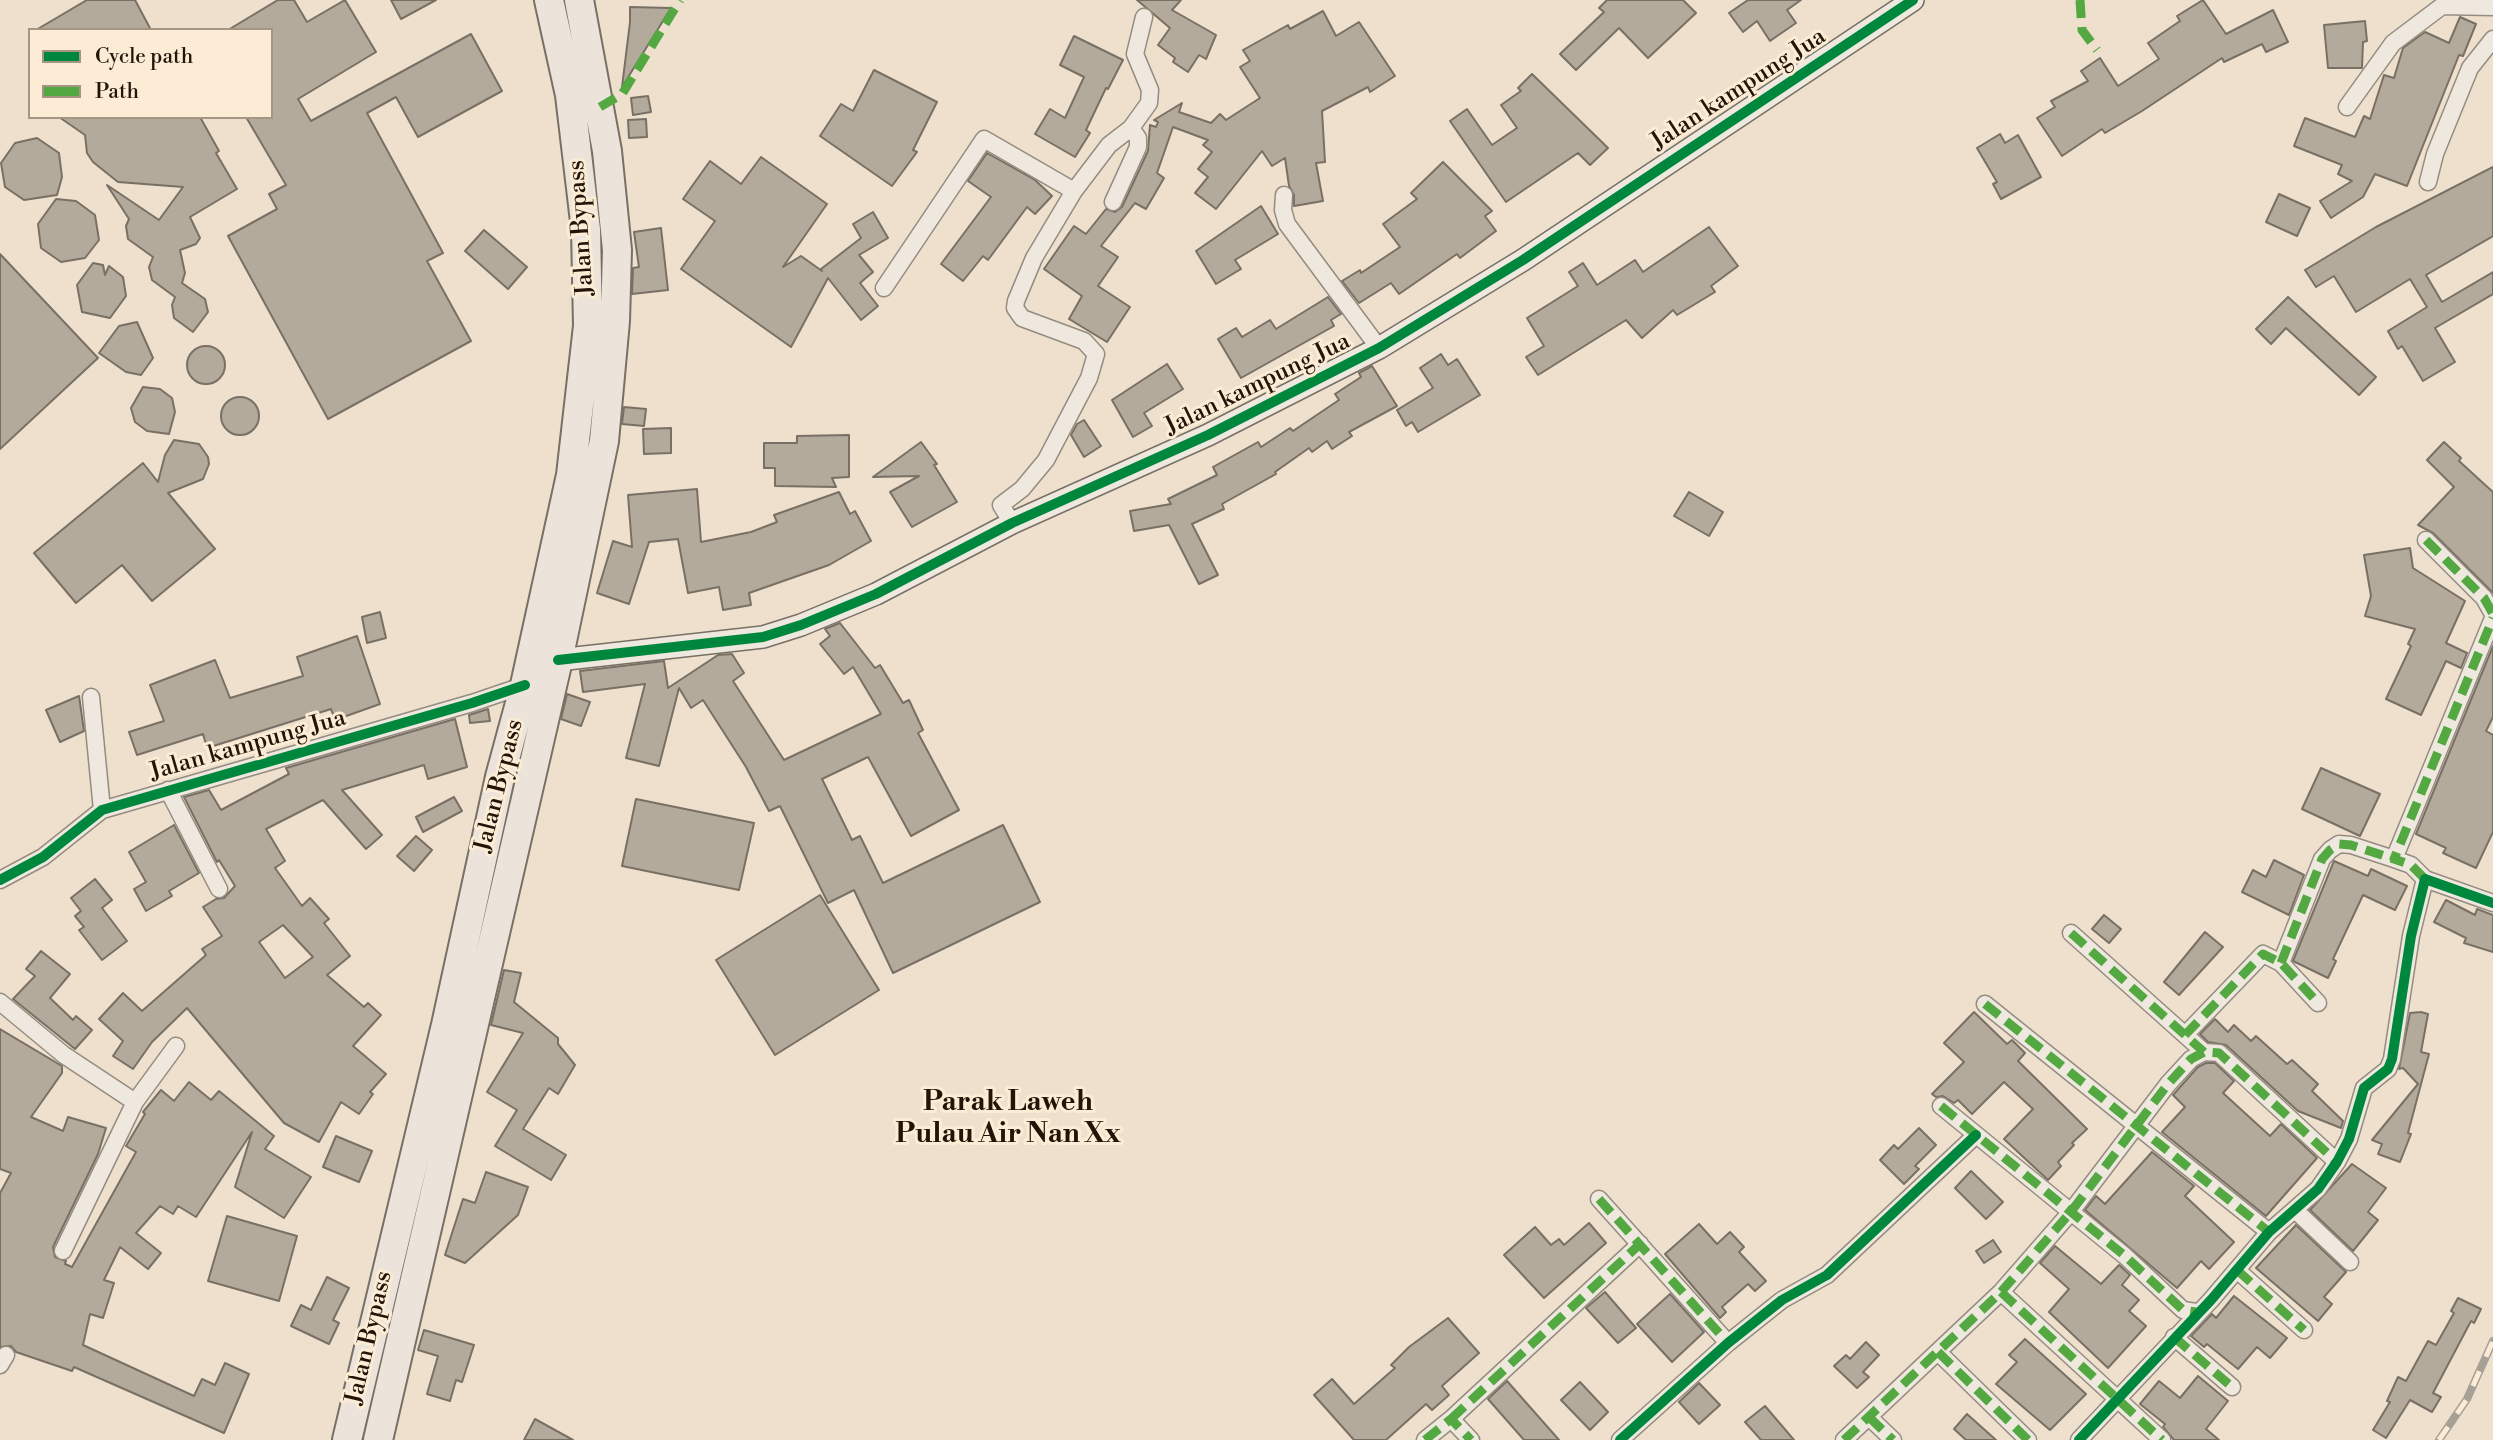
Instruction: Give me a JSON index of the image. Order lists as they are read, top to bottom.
{
  "streets": {
    "highway": ["Jalan Bypass"],
    "street": ["Jalan kampung Jua"]
  },
  "crossings": [
    ["Jalan kampung Jua", "Jalan Bypass"]
  ],
  "districts": ["Parak Laweh Pulau Air Nan Xx"],
  "legend": ["Cycle path", "Path"]
}
